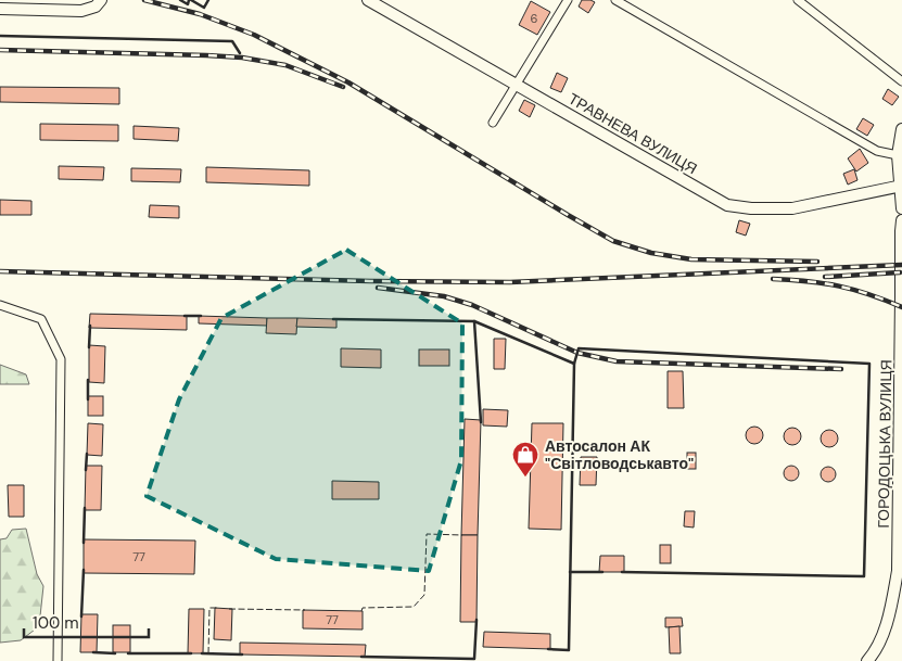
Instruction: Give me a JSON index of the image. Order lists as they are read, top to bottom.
{
  "streets": {
    "street": ["ТРАВНЕВА ВУЛИЦЯ", "ГОРОДОЦЬКА ВУЛИЦЯ"]
  },
  "places": {
    "shop": ["Автосалон АК \"Світловодськавто\""]
  },
  "house_numbers": ["6", "77", "77"],
  "scale_bar": "100 m"
}
